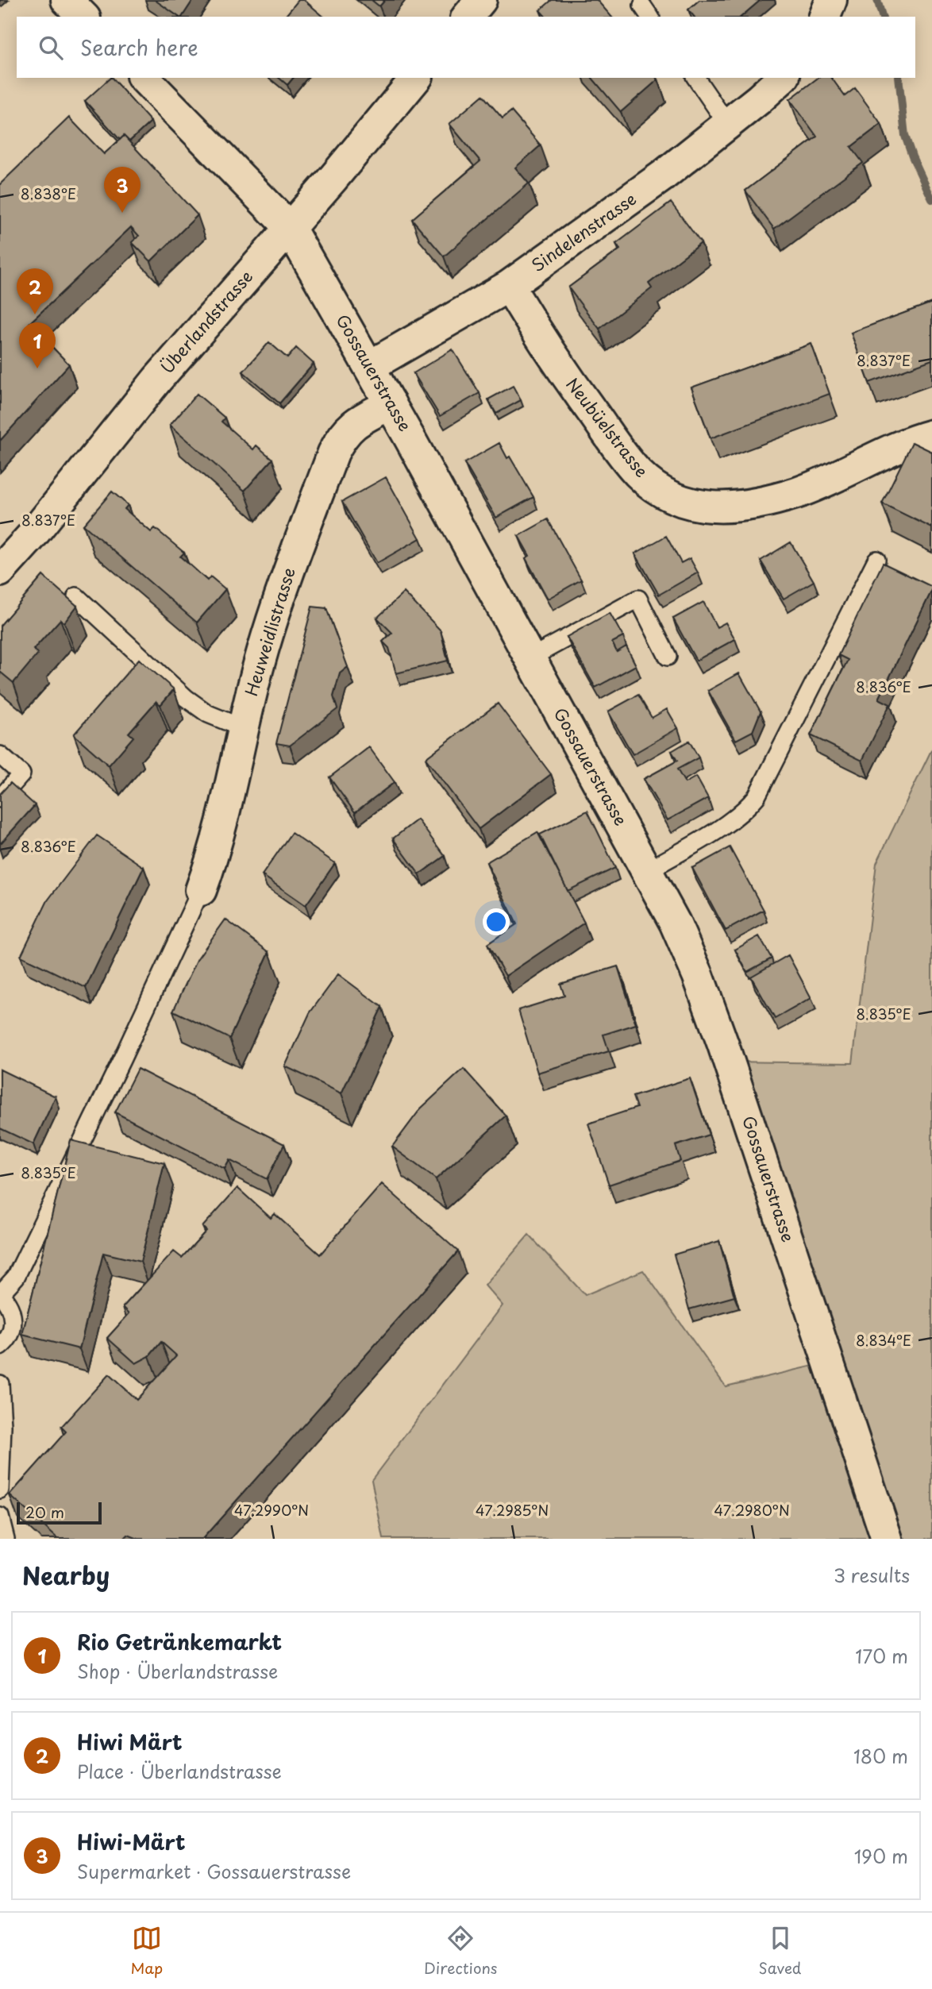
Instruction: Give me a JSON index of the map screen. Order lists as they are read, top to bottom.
{
  "streets": {
    "street": [
      "Sindelenstrasse",
      "Überlandstrasse",
      "Gossauerstrasse",
      "Neubüelstrasse",
      "Heuweidlistrasse"
    ]
  },
  "crossings": [
    ["Sindelenstrasse", "Gossauerstrasse"],
    ["Sindelenstrasse", "Neubüelstrasse"],
    ["Überlandstrasse", "Gossauerstrasse"],
    ["Gossauerstrasse", "Heuweidlistrasse"]
  ],
  "scale_bar": "20 m",
  "page": {
    "search": "Search here",
    "pins": ["3", "2", "1"],
    "scale": "20 m",
    "heading": ["Nearby", "3 results"],
    "list": [
      {
        "mark": "1",
        "name": "Rio Getränkemarkt",
        "note": "Shop · Überlandstrasse",
        "value": "170 m"
      },
      {
        "mark": "2",
        "name": "Hiwi Märt",
        "note": "Place · Überlandstrasse",
        "value": "180 m"
      },
      {
        "mark": "3",
        "name": "Hiwi-Märt",
        "note": "Supermarket · Gossauerstrasse",
        "value": "190 m"
      }
    ],
    "nav": ["Map", "Directions", "Saved"]
  },
  "coordinates": [
    "8.838°E",
    "8.837°E",
    "8.836°E",
    "8.835°E",
    "8.834°E",
    "47.2990°N",
    "47.2985°N",
    "47.2980°N"
  ]
}
